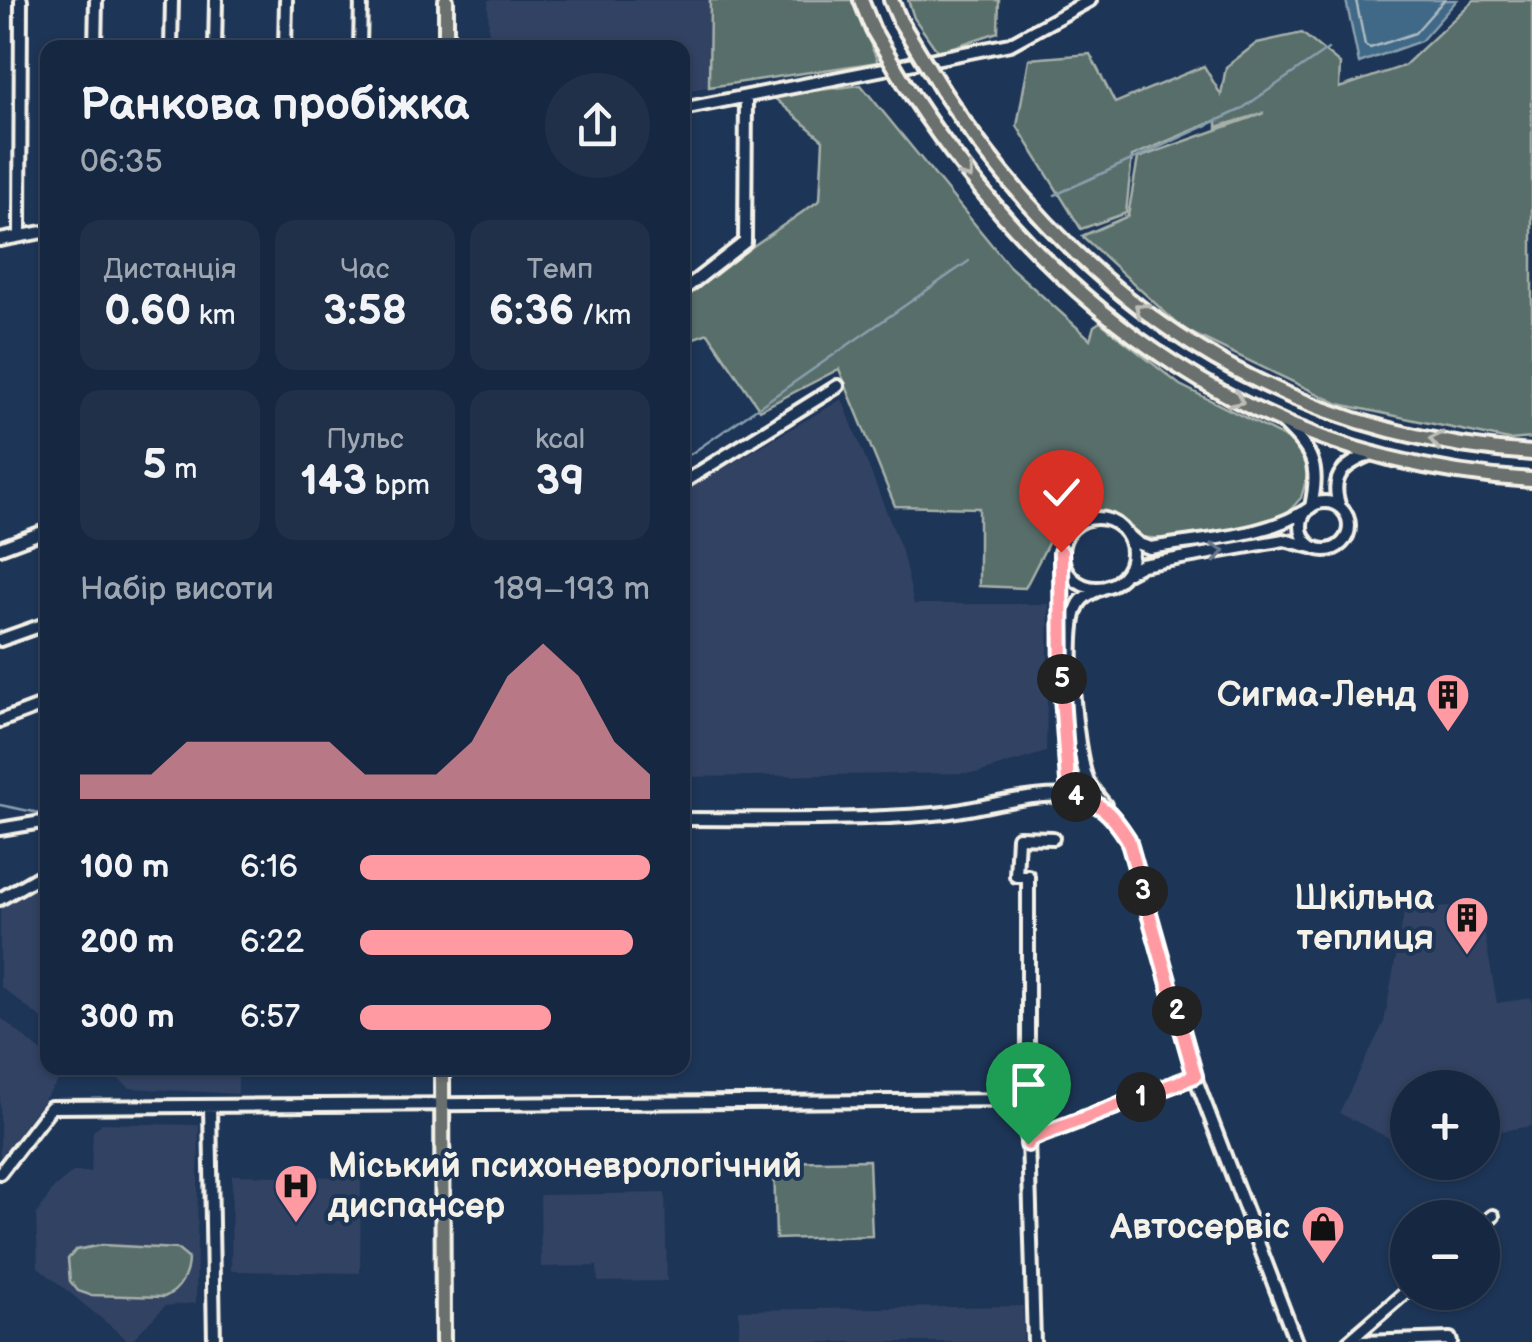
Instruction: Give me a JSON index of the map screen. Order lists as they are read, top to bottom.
{
  "places": {
    "building": ["Сигма-Ленд", "Шкільна теплиця"],
    "hospital": ["Міський психоневрологічний диспансер"],
    "shop": ["Автосервіс"]
  },
  "page": {
    "heading": ["Ранкова пробіжка", "06:35"],
    "stats": [
      ["Дистанція", "0.60 km"],
      ["Час", "3:58"],
      ["Темп", "6:36 /km"],
      ["5 m"],
      ["Пульс", "143 bpm"],
      ["kcal", "39"]
    ],
    "chart": ["Набір висоти", "189–193 m"],
    "pins": [
      "5",
      "4",
      "3",
      "2",
      "1"
    ],
    "list": [
      {
        "name": "100 m",
        "note": "6:16"
      },
      {
        "name": "200 m",
        "note": "6:22"
      },
      {
        "name": "300 m",
        "note": "6:57"
      }
    ],
    "map_buttons": ["+", "−"]
  }
}
